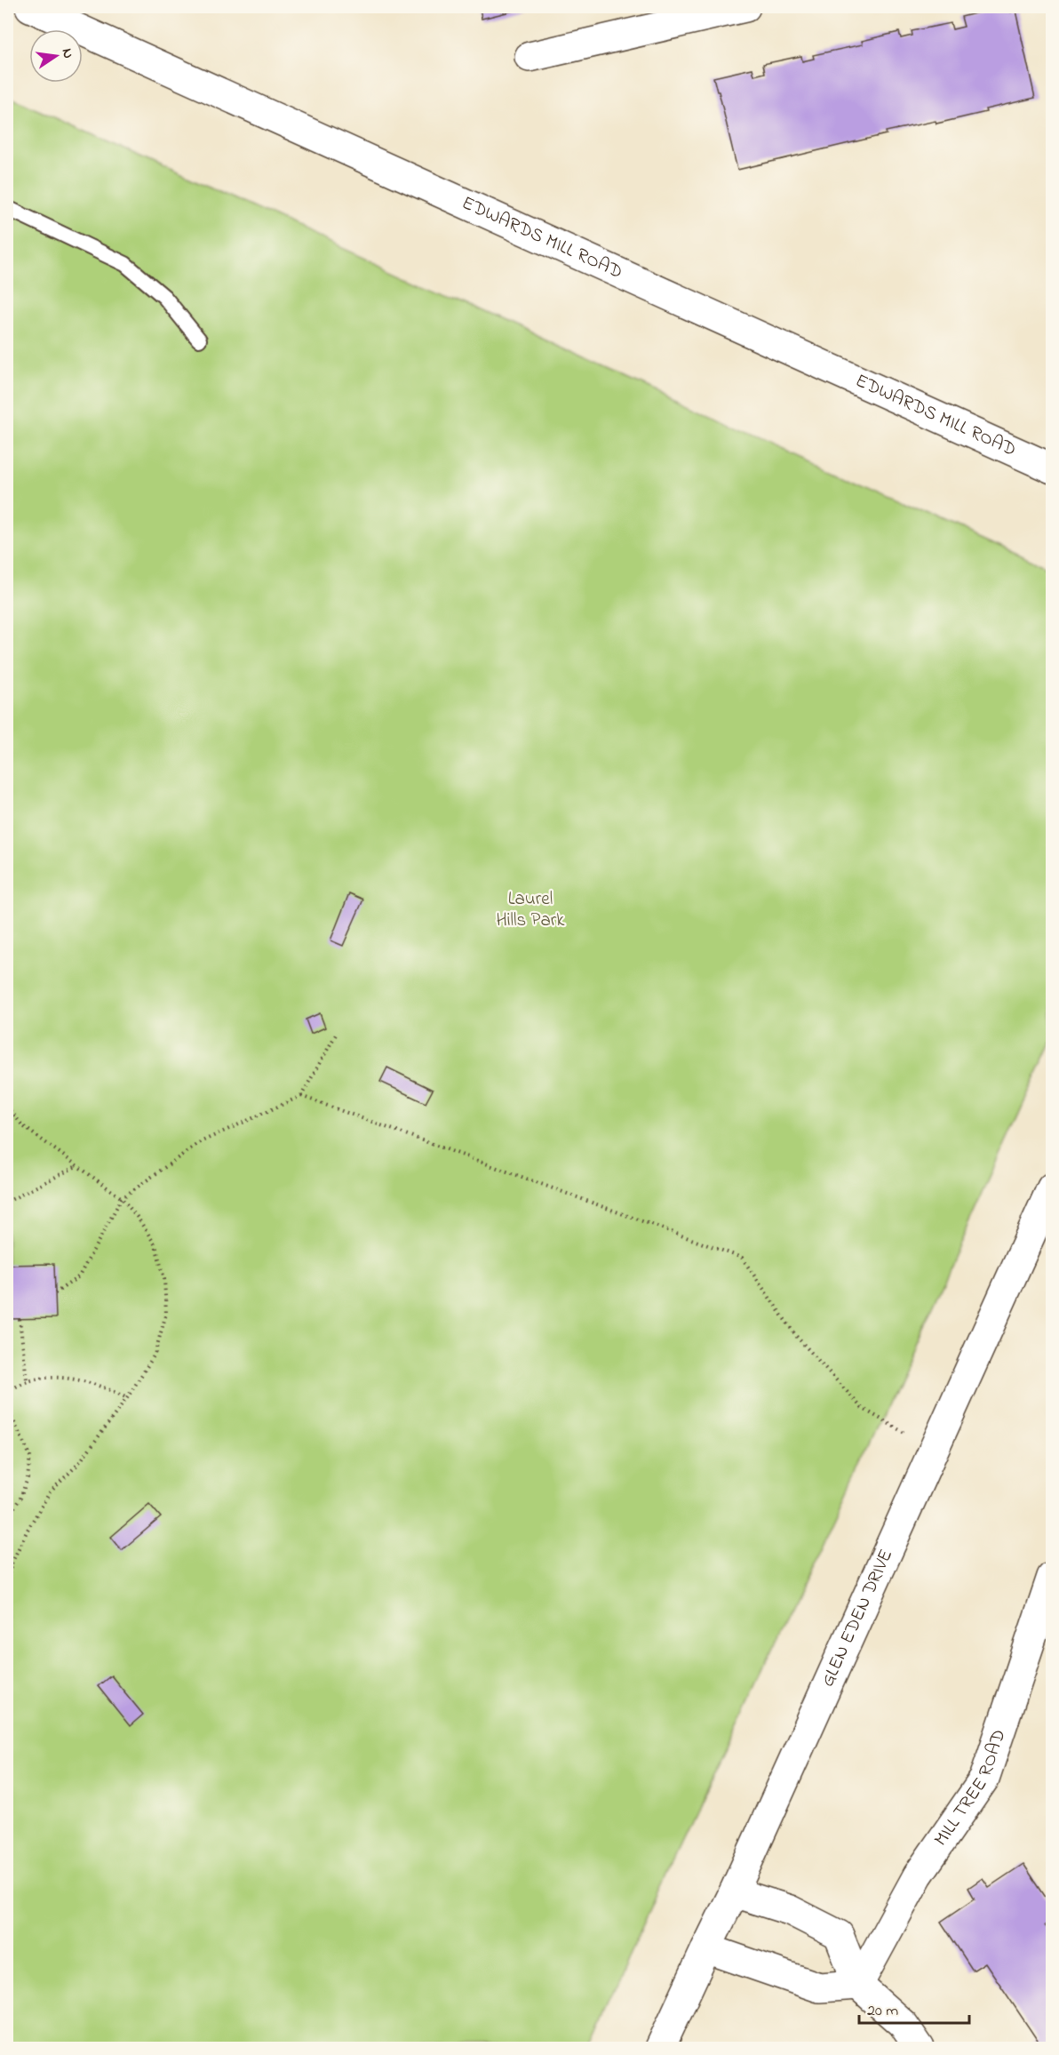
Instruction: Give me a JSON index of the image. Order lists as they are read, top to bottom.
{
  "streets": {
    "main road": ["EDWARDS MILL ROAD", "GLEN EDEN DRIVE", "MILL TREE ROAD"]
  },
  "parks": ["Laurel Hills Park"],
  "scale_bar": "20 m",
  "north": "right"
}
